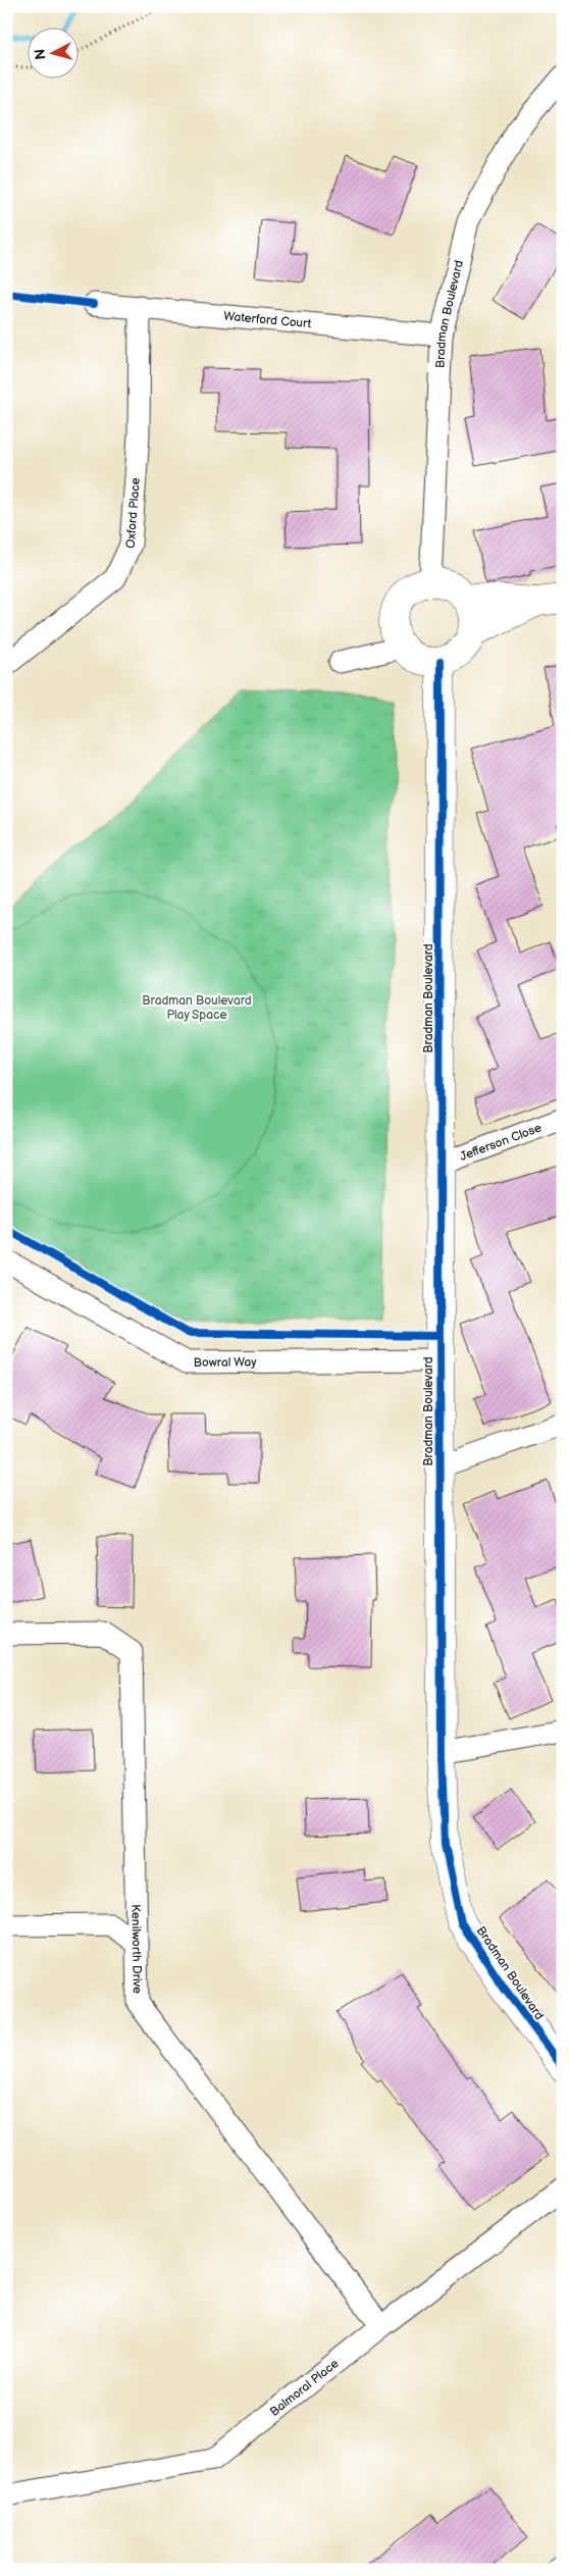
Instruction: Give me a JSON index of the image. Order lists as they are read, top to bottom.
{
  "streets": {
    "street": [
      "Bradman Boulevard",
      "Waterford Court",
      "Oxford Place",
      "Jefferson Close",
      "Bowral Way",
      "Kenilworth Drive",
      "Balmoral Place"
    ]
  },
  "crossings": [
    ["Bradman Boulevard", "Waterford Court"],
    ["Bradman Boulevard", "Jefferson Close"],
    ["Bradman Boulevard", "Bowral Way"],
    ["Waterford Court", "Oxford Place"],
    ["Kenilworth Drive", "Balmoral Place"]
  ],
  "parks": ["Bradman Boulevard Play Space"],
  "north": "left"
}
